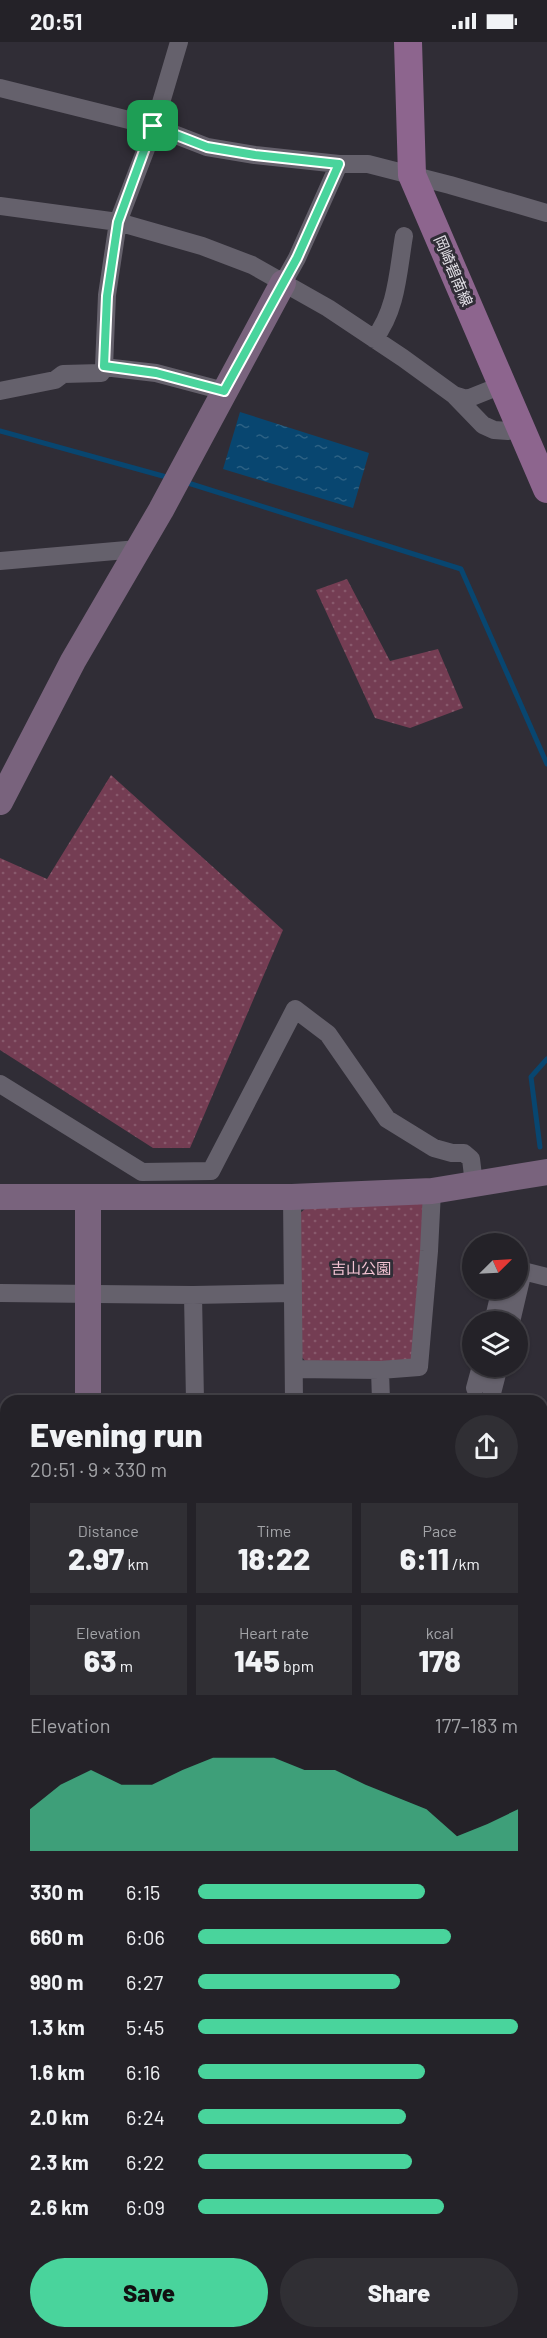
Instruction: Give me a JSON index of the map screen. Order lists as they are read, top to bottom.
{
  "streets": {
    "main road": ["岡崎碧南線"]
  },
  "parks": ["吉山公園"],
  "north": "top right",
  "page": {
    "status": "20:51",
    "heading": ["Evening run", "20:51 · 9 × 330 m"],
    "stats": [
      ["Distance", "2.97 km"],
      ["Time", "18:22"],
      ["Pace", "6:11 /km"],
      ["Elevation", "63 m"],
      ["Heart rate", "145 bpm"],
      ["kcal", "178"]
    ],
    "chart": ["Elevation", "177–183 m"],
    "list": [
      {
        "name": "330 m",
        "note": "6:15"
      },
      {
        "name": "660 m",
        "note": "6:06"
      },
      {
        "name": "990 m",
        "note": "6:27"
      },
      {
        "name": "1.3 km",
        "note": "5:45"
      },
      {
        "name": "1.6 km",
        "note": "6:16"
      },
      {
        "name": "2.0 km",
        "note": "6:24"
      },
      {
        "name": "2.3 km",
        "note": "6:22"
      },
      {
        "name": "2.6 km",
        "note": "6:09"
      }
    ],
    "buttons": ["Save", "Share"]
  }
}
